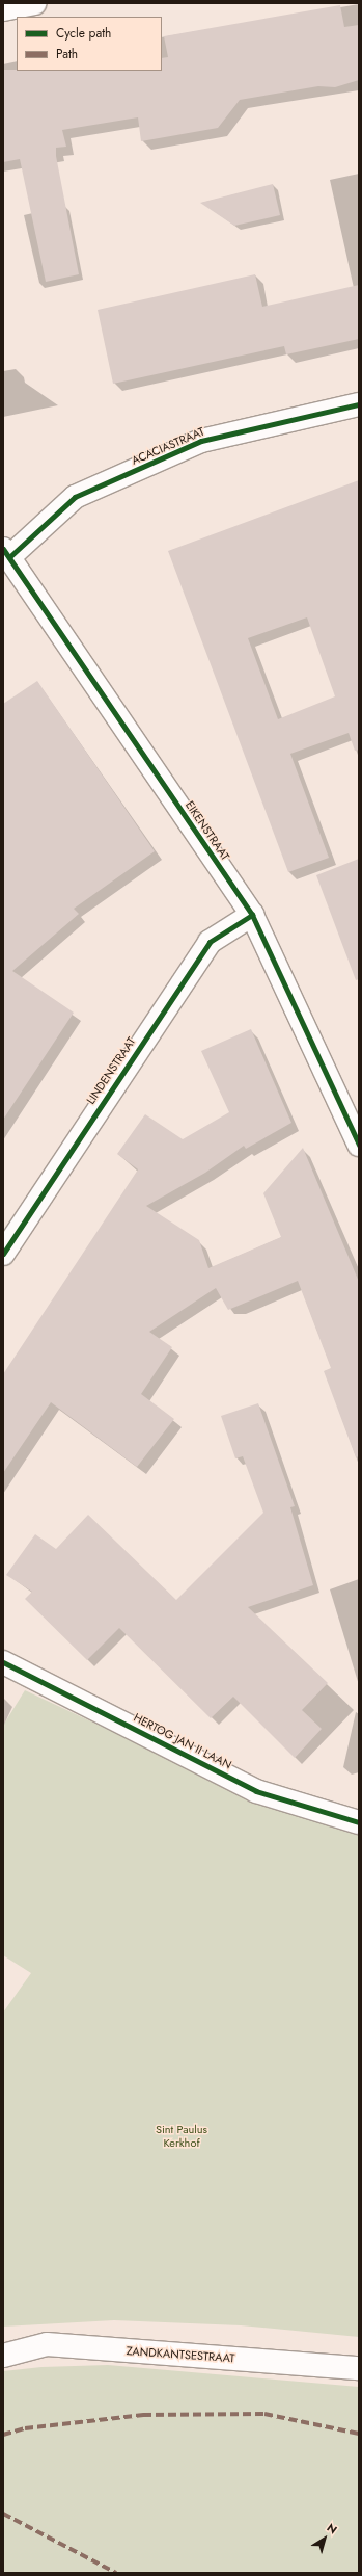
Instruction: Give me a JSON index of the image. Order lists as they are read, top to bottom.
{
  "streets": {
    "street": [
      "ACACIASTRAAT",
      "EIKENSTRAAT",
      "LINDENSTRAAT",
      "HERTOG JAN II LAAN",
      "ZANDKANTSESTRAAT"
    ]
  },
  "crossings": [
    ["ACACIASTRAAT", "EIKENSTRAAT"],
    ["EIKENSTRAAT", "LINDENSTRAAT"]
  ],
  "parks": ["Sint Paulus Kerkhof"],
  "legend": ["Cycle path", "Path"],
  "north": "top right"
}
